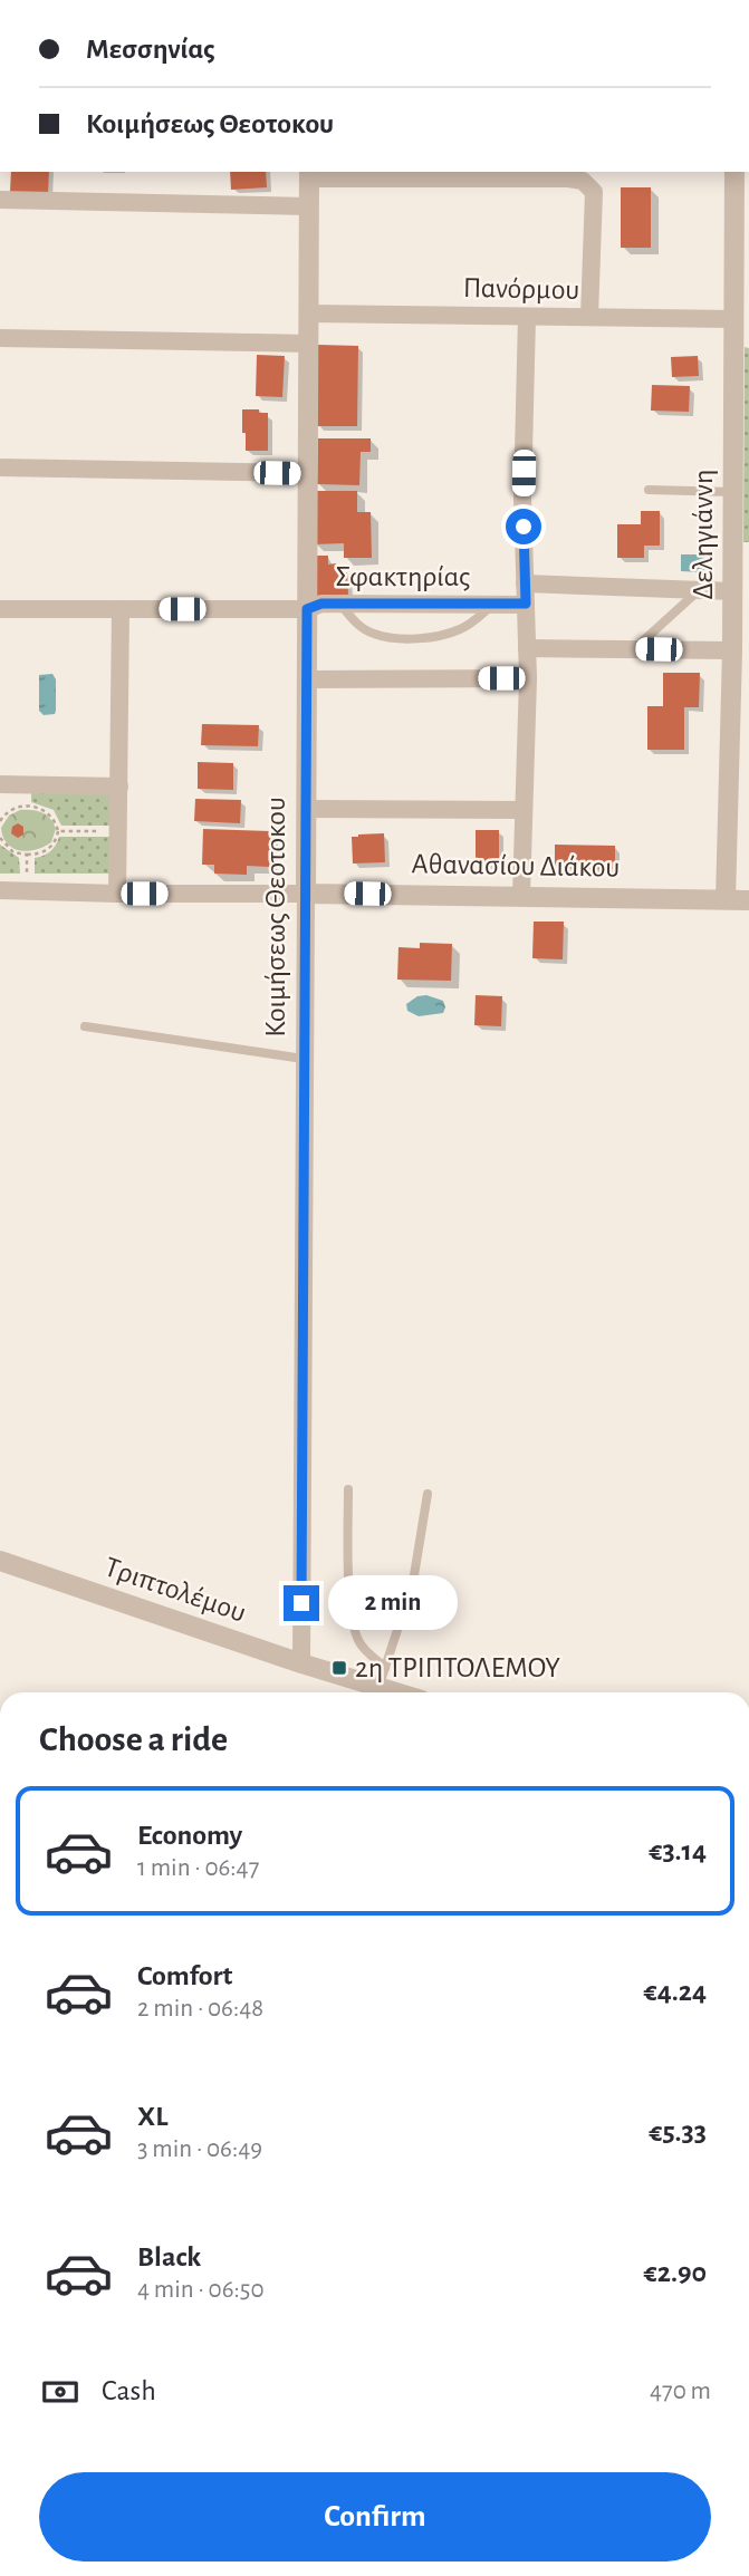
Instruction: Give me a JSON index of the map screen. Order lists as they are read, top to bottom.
{
  "streets": {
    "street": [
      "Πανόρμου",
      "Δεληγιάννη",
      "Σφακτηρίας",
      "Αθανασίου Διάκου",
      "Κοιμήσεως Θεοτοκου",
      "Τριπτολέμου"
    ]
  },
  "crossings": [
    ["Πανόρμου", "Δεληγιάννη"],
    ["Πανόρμου", "Κοιμήσεως Θεοτοκου"],
    ["Δεληγιάννη", "Αθανασίου Διάκου"],
    ["Σφακτηρίας", "Κοιμήσεως Θεοτοκου"],
    ["Αθανασίου Διάκου", "Κοιμήσεως Θεοτοκου"],
    ["Κοιμήσεως Θεοτοκου", "Τριπτολέμου"]
  ],
  "places": {
    "transit": ["2η ΤΡΙΠΤΟΛΕΜΟΥ"]
  },
  "page": {
    "banner": ["Μεσσηνίας", "Κοιμήσεως Θεοτοκου"],
    "bubble": "2 min",
    "heading": "Choose a ride",
    "list": [
      {
        "name": "Economy",
        "note": "1 min · 06:47",
        "value": "€3.14"
      },
      {
        "name": "Comfort",
        "note": "2 min · 06:48",
        "value": "€4.24"
      },
      {
        "name": "XL",
        "note": "3 min · 06:49",
        "value": "€5.33"
      },
      {
        "name": "Black",
        "note": "4 min · 06:50",
        "value": "€2.90"
      }
    ],
    "pay": ["Cash", "470 m"],
    "buttons": "Confirm"
  }
}
